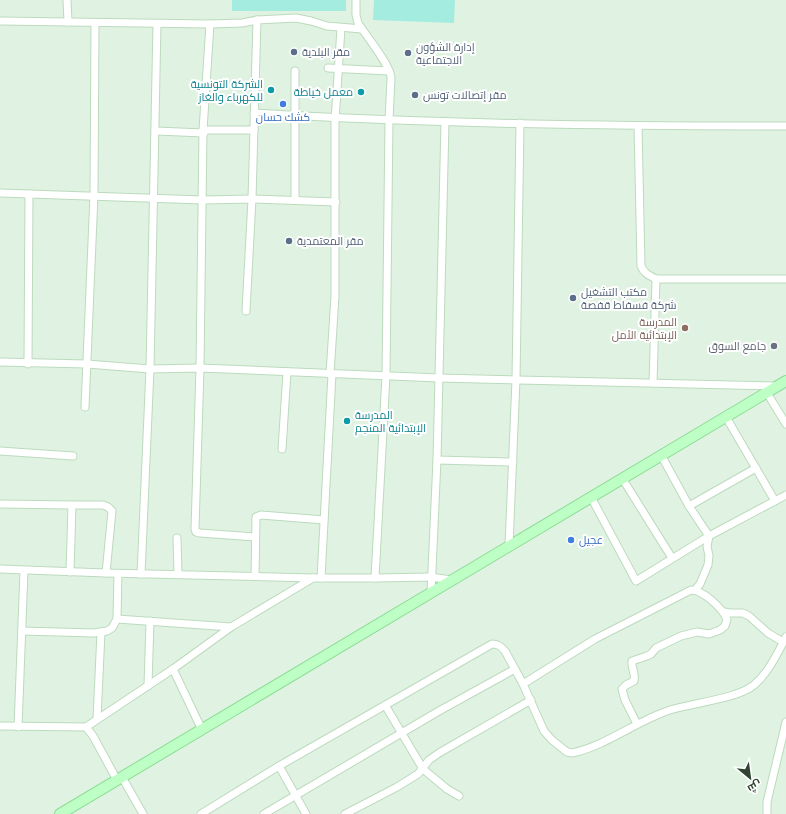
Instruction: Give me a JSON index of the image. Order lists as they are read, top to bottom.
{
  "places": [
    "مقر البلدية",
    "إدارة الشؤون الاجتماعية",
    "الشركة التونسية للكهرباء والغاز",
    "معمل خياطة",
    "مقر إتصالات تونس",
    "كشك حسان",
    "مقر المعتمدية",
    "مكتب التشغيل شركة فسفاط قفصة",
    "المدرسة الإبتدائية الأمل",
    "جامع السوق",
    "المدرسة الإبتدائية المنجم",
    "عجيل"
  ],
  "north": "bottom right"
}
